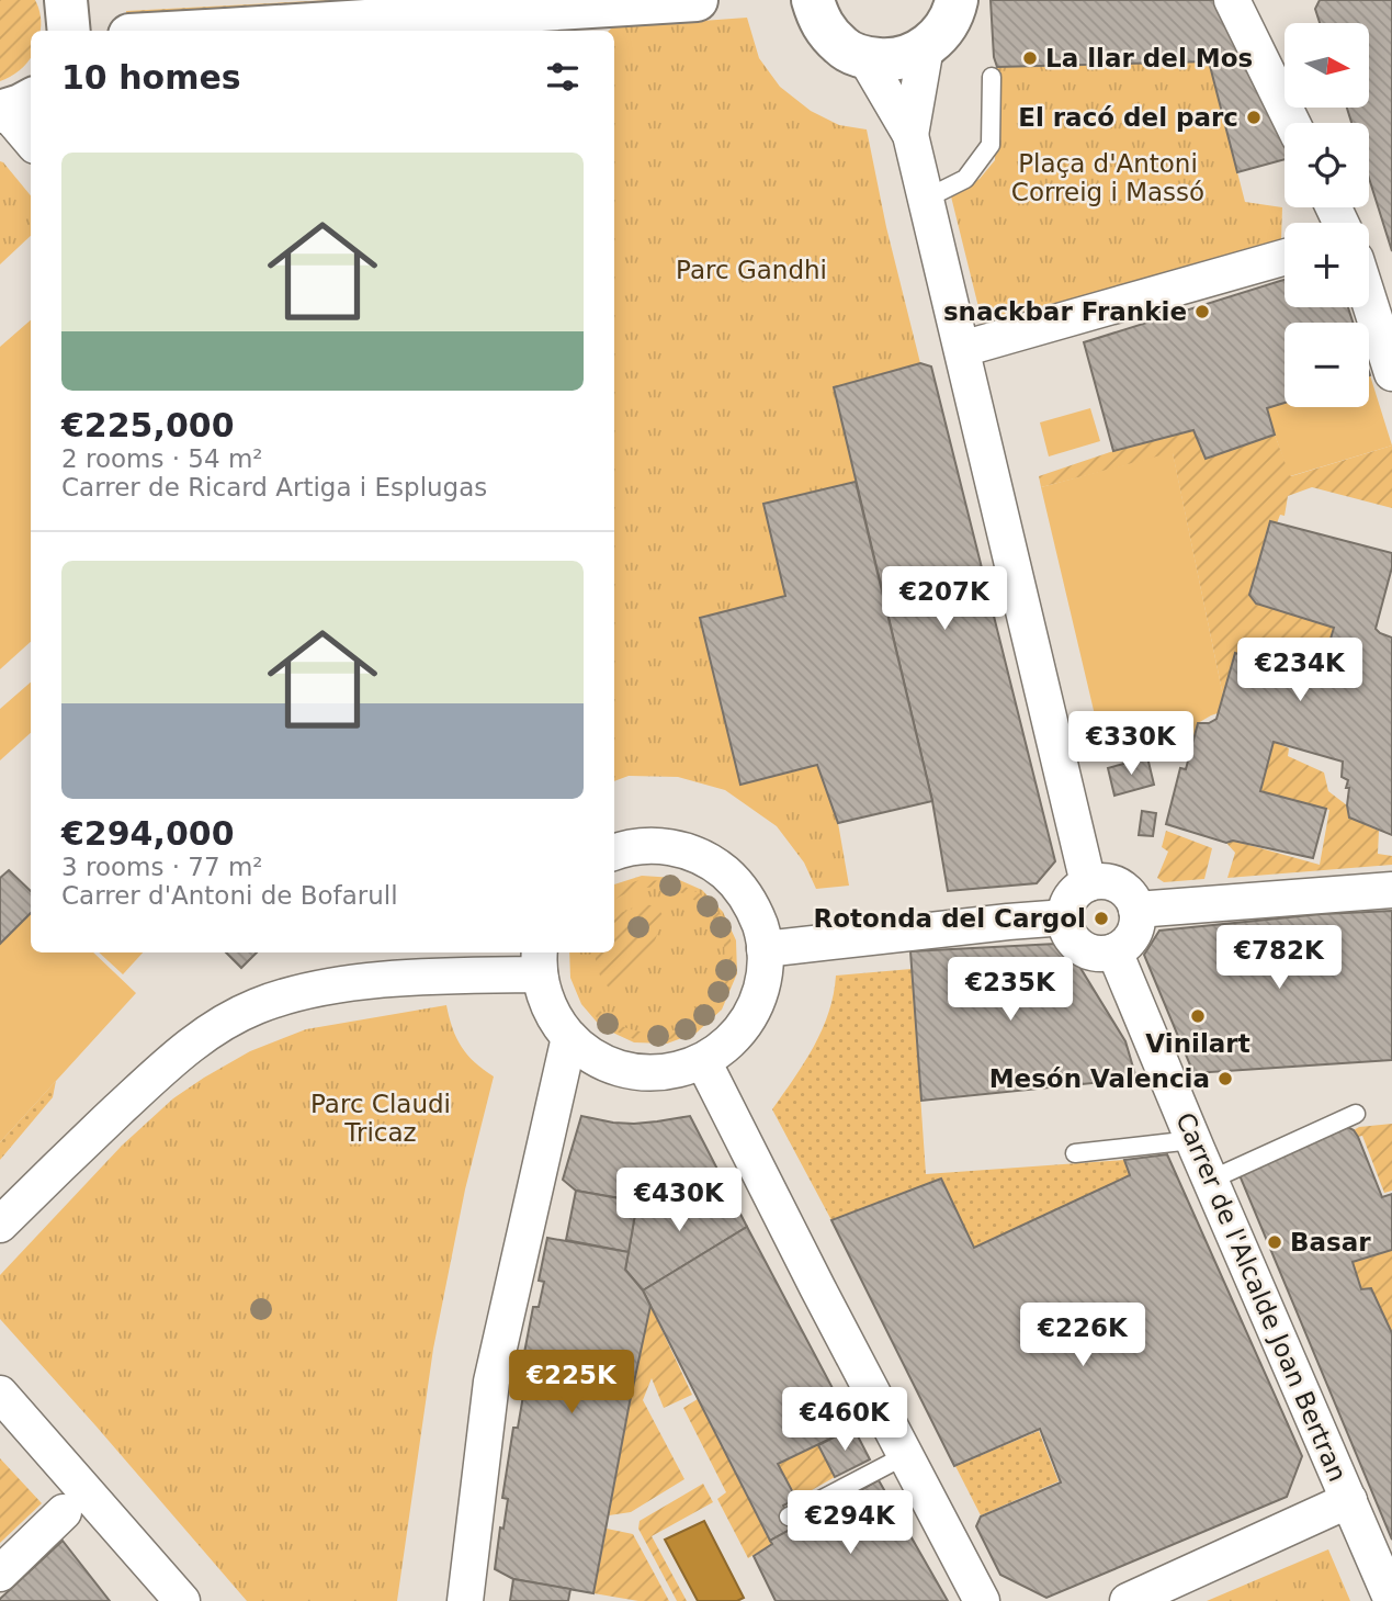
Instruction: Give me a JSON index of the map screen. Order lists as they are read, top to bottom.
{
  "streets": {
    "street": ["Carrer de l'Alcalde Joan Bertran"]
  },
  "parks": ["Plaça d'Antoni Correig i Massó", "Parc Gandhi", "Parc Claudi Tricaz"],
  "places": [
    "La llar del Mos",
    "El racó del parc",
    "snackbar Frankie",
    "Rotonda del Cargol",
    "Vinilart",
    "Mesón Valencia",
    "Basar"
  ],
  "north": "right",
  "page": {
    "map_buttons": ["+", "−"],
    "heading": "10 homes",
    "list": [
      {
        "name": "€225,000",
        "note": "2 rooms · 54 m² · Carrer de Ricard Artiga i Esplugas"
      },
      {
        "name": "€294,000",
        "note": "3 rooms · 77 m² · Carrer d'Antoni de Bofarull"
      }
    ],
    "price": [
      "€207K",
      "€234K",
      "€330K",
      "€782K",
      "€235K",
      "€430K",
      "€226K",
      "€225K",
      "€460K",
      "€294K"
    ]
  }
}
